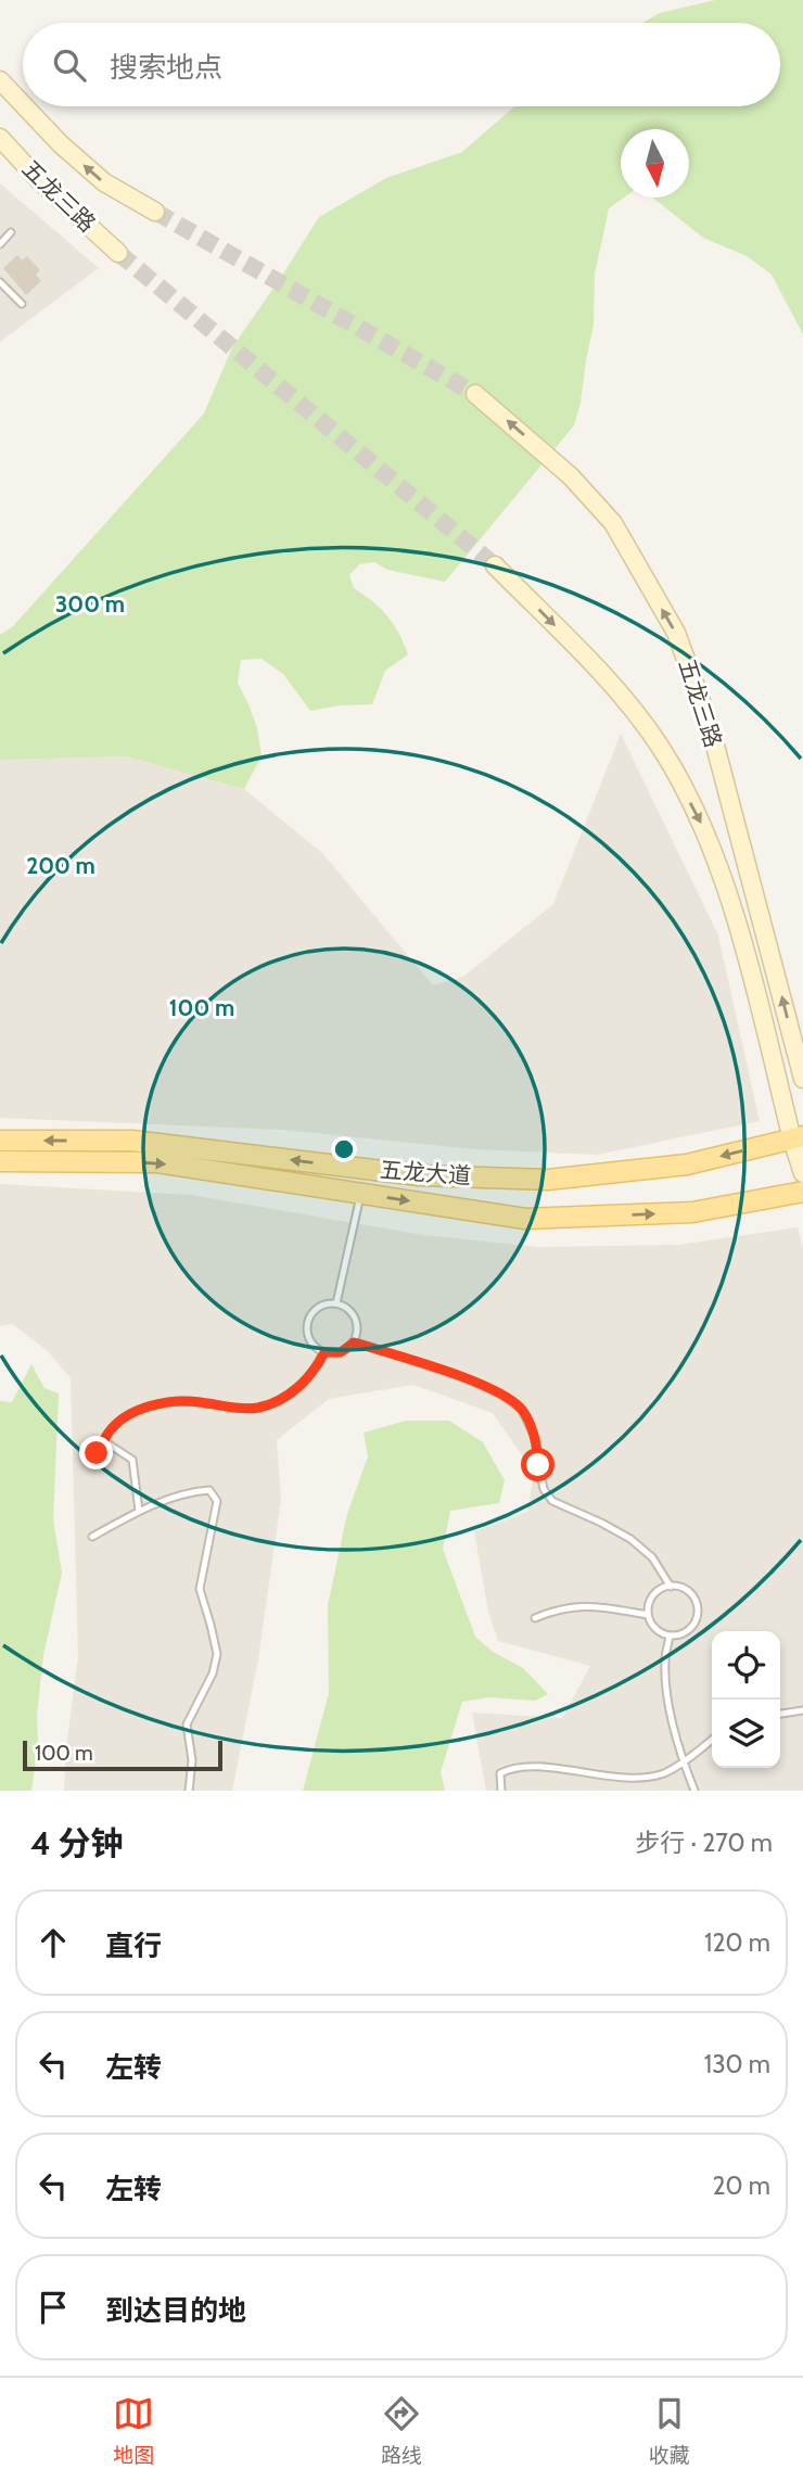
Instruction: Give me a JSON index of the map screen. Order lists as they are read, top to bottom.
{
  "streets": {
    "main road": ["五龙三路", "五龙大道"]
  },
  "crossings": [
    ["五龙三路", "五龙大道"]
  ],
  "scale_bar": "100 m",
  "north": "bottom",
  "page": {
    "search": "搜索地点",
    "scale": "100 m",
    "heading": ["4 分钟", "步行 · 270 m"],
    "list": [
      ["直行", "120 m"],
      ["左转", "130 m"],
      ["左转", "20 m"],
      "到达目的地"
    ],
    "nav": ["地图", "路线", "收藏"]
  },
  "rings": ["300 m", "200 m", "100 m"]
}
